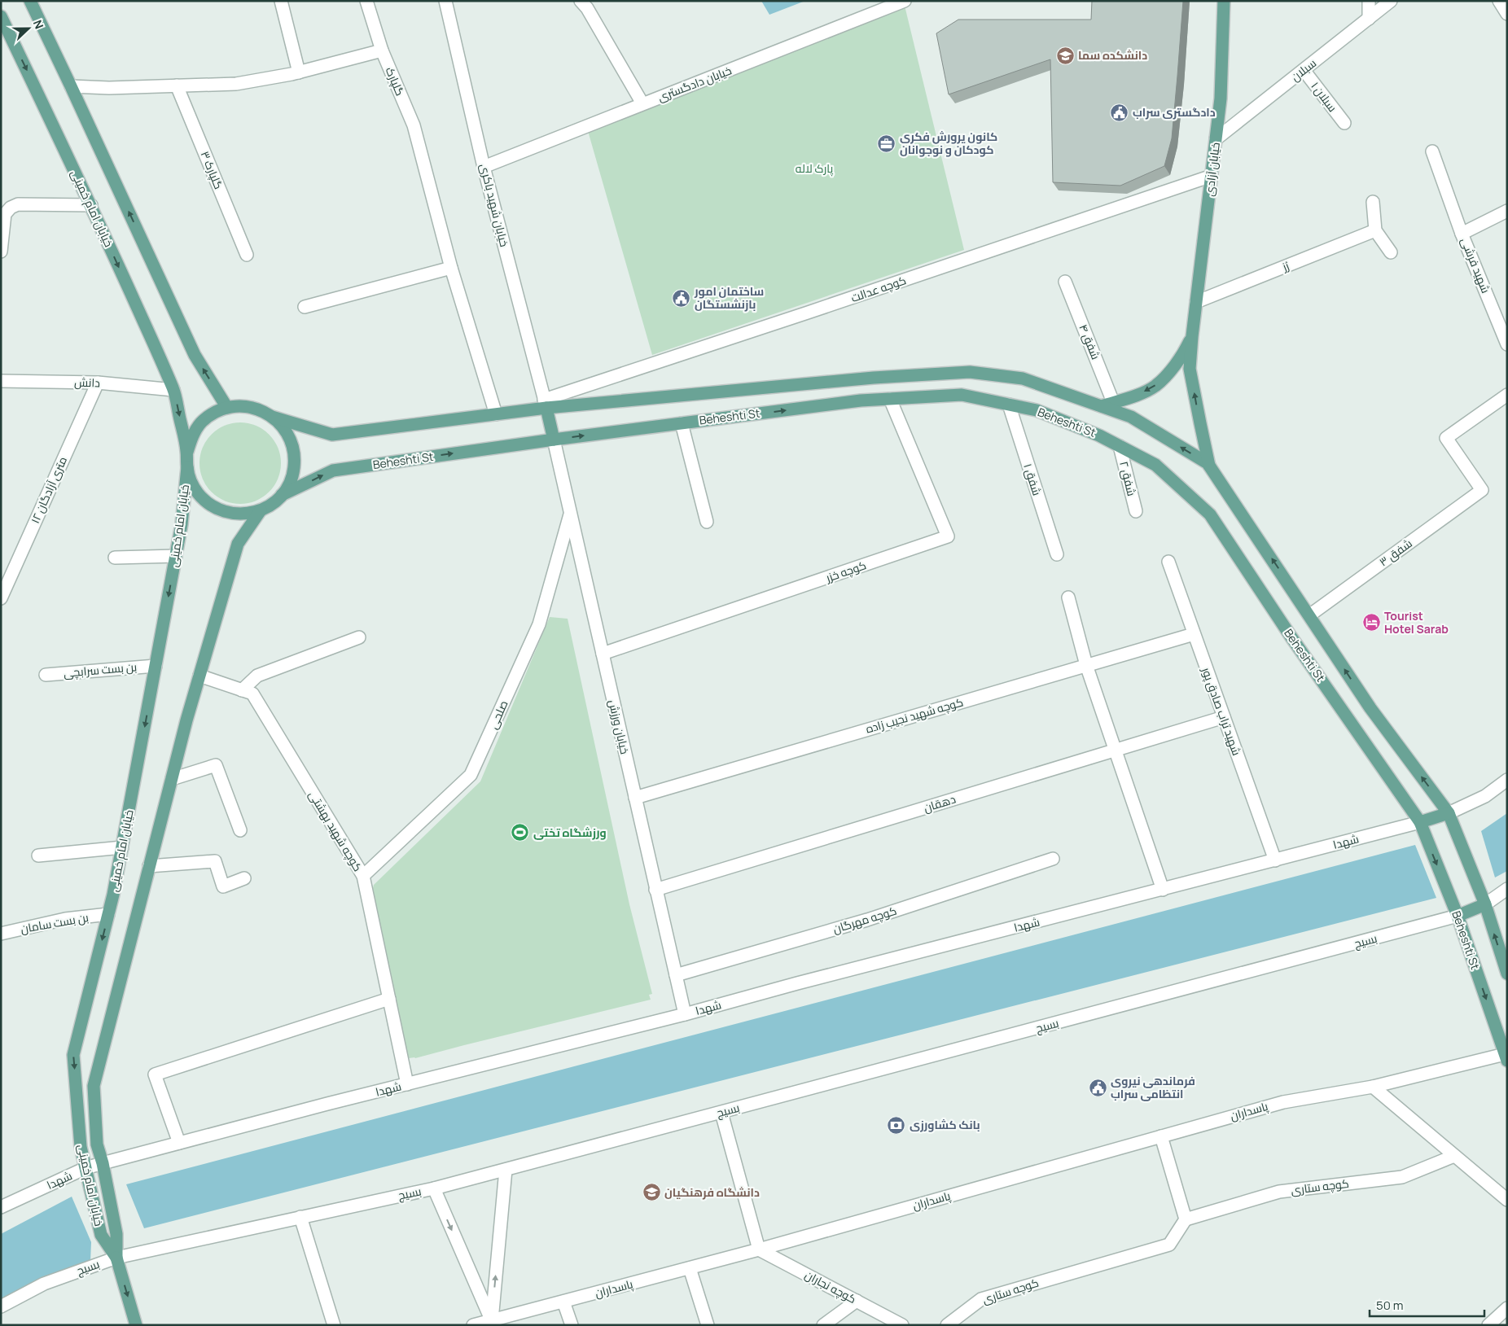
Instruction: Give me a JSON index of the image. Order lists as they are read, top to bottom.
{
  "streets": {
    "main road": ["خیابان آزادی", "خیابان امام خمینی", "Beheshti St"],
    "street": [
      "سبلان",
      "گلپارک",
      "خیابان دادگستری",
      "سبلان ۱",
      "گلپارک ۳",
      "خیابان شهید باکری",
      "شهید فرشی",
      "رُز",
      "کوچه عدالت",
      "شفق ۴",
      "دانش",
      "شفق ۲",
      "شفق ۱",
      "۱۲ متری آزادگان",
      "شفق ۳",
      "کوچه خزر",
      "بن بست سرابچی",
      "شهید تراب صادق پور",
      "صلحی",
      "کوچه شهید نجیب زاده",
      "خیابان ورزش",
      "دهقان",
      "کوچه شهید بهشتی",
      "شهدا",
      "کوچه مهرگان",
      "بن بست سامان",
      "بسیج",
      "پاسداران",
      "کوچه ستاری",
      "کوچه نجاران"
    ]
  },
  "crossings": [
    ["سبلان", "سبلان ۱"],
    ["سبلان", "خیابان آزادی"],
    ["خیابان دادگستری", "خیابان شهید باکری"],
    ["خیابان آزادی", "رُز"],
    ["خیابان آزادی", "کوچه عدالت"],
    ["خیابان شهید باکری", "کوچه عدالت"],
    ["خیابان امام خمینی", "دانش"],
    ["خیابان امام خمینی", "Beheshti St"],
    ["خیابان امام خمینی", "بن بست سرابچی"],
    ["خیابان امام خمینی", "کوچه شهید بهشتی"],
    ["خیابان امام خمینی", "شهدا"],
    ["خیابان امام خمینی", "بن بست سامان"],
    ["خیابان امام خمینی", "بسیج"],
    ["دانش", "۱۲ متری آزادگان"],
    ["Beheshti St", "شفق ۲"],
    ["Beheshti St", "شفق ۱"],
    ["Beheshti St", "کوچه خزر"],
    ["Beheshti St", "خیابان ورزش"],
    ["Beheshti St", "شهدا"],
    ["Beheshti St", "بسیج"],
    ["Beheshti St", "پاسداران"],
    ["کوچه خزر", "خیابان ورزش"],
    ["شهید تراب صادق پور", "کوچه شهید نجیب زاده"],
    ["شهید تراب صادق پور", "دهقان"],
    ["شهید تراب صادق پور", "شهدا"],
    ["صلحی", "خیابان ورزش"],
    ["صلحی", "کوچه شهید بهشتی"],
    ["کوچه شهید نجیب زاده", "خیابان ورزش"],
    ["خیابان ورزش", "دهقان"],
    ["خیابان ورزش", "شهدا"],
    ["خیابان ورزش", "کوچه مهرگان"],
    ["کوچه شهید بهشتی", "شهدا"],
    ["پاسداران", "کوچه نجاران"]
  ],
  "parks": ["پارک لاله"],
  "places": {
    "school or university": ["دانشکده سما", "دانشگاه فرهنگیان"],
    "public building": ["دادگستری سراب", "ساختمان امور بازنشستگان", "فرماندهی نیروی انتظامی سراب"],
    "office": ["کانون پرورش فکری کودکان و نوجوانان"],
    "hotel": ["Tourist Hotel Sarab"],
    "sports": ["ورزشگاه تختی"],
    "bank": ["بانک کشاورزی"]
  },
  "scale_bar": "50 m",
  "north": "right"
}
